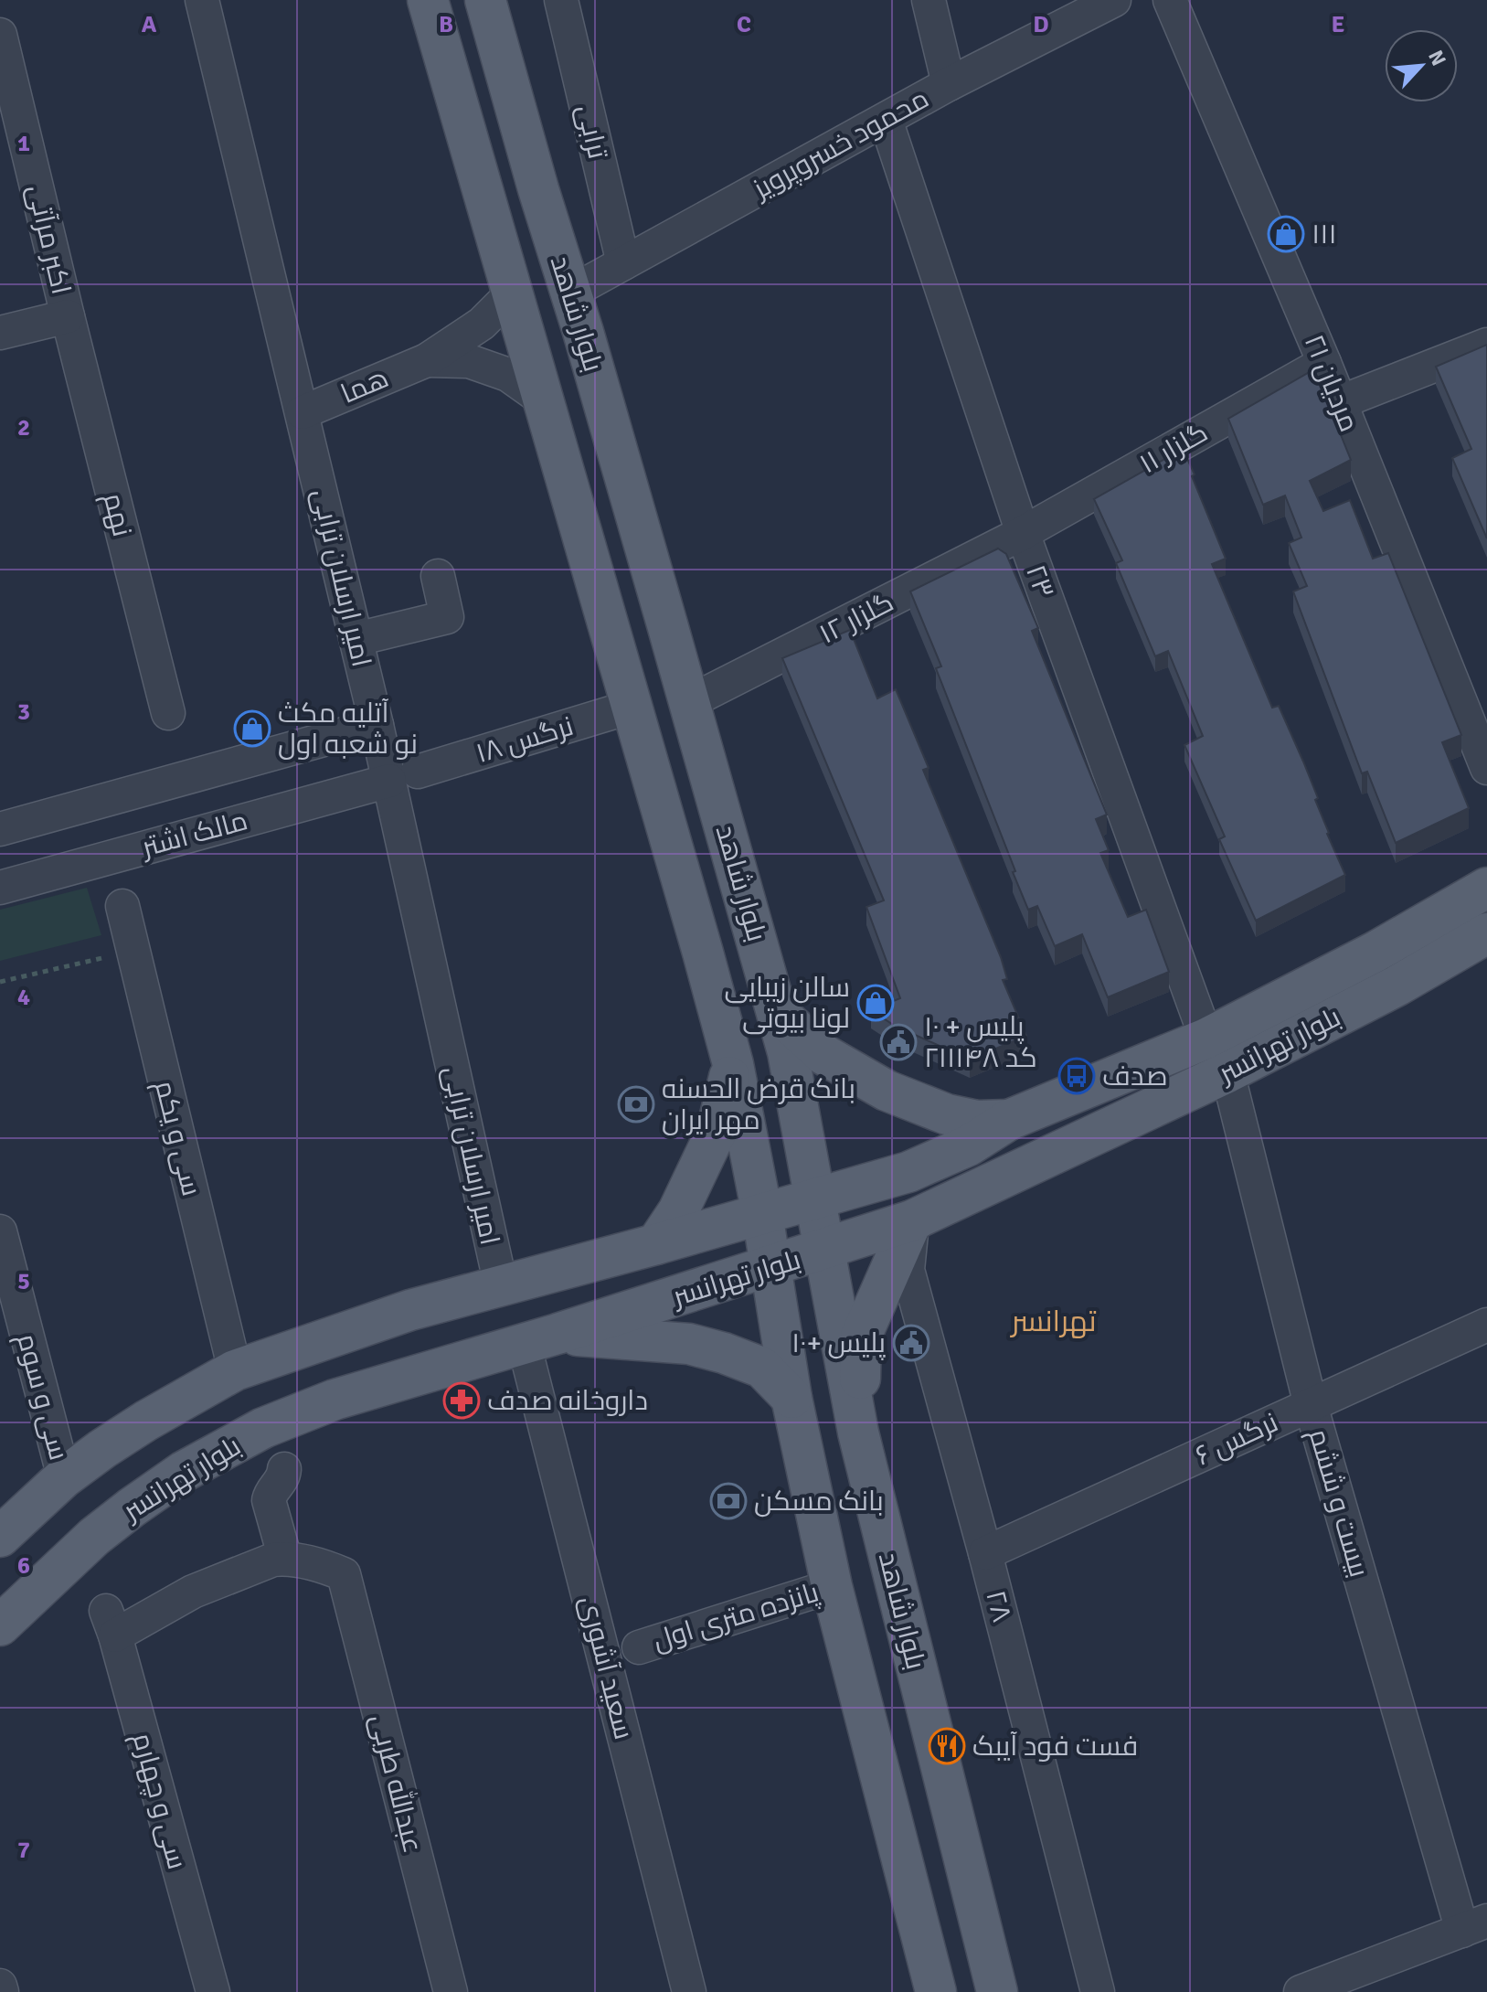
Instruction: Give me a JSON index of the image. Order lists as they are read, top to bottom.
{
  "streets": {
    "main road": ["بلوار شاهد", "بلوار تهرانسر"],
    "street": [
      "ترابی",
      "محمود خسروپرویز",
      "اکبر مرآتی",
      "۲۱ مردیان",
      "هما",
      "گلزار ۱۱",
      "نهم",
      "امیر ارسلان ترابی",
      "۲۳",
      "گلزار ۱۲",
      "نرگس ۱۸",
      "مالک اشتر",
      "سی و یکم",
      "سی و سوم",
      "نرگس ۶",
      "بیست و ششم",
      "۲۸",
      "پانزده متری اول",
      "سعید آشوری",
      "عبدالله طربی",
      "سی و چهارم"
    ]
  },
  "crossings": [
    ["ترابی", "محمود خسروپرویز"],
    ["محمود خسروپرویز", "بلوار شاهد"],
    ["محمود خسروپرویز", "۲۳"],
    ["اکبر مرآتی", "نهم"],
    ["بلوار شاهد", "گلزار ۱۲"],
    ["بلوار شاهد", "نرگس ۱۸"],
    ["بلوار شاهد", "بلوار تهرانسر"],
    ["بلوار شاهد", "پانزده متری اول"],
    ["۲۱ مردیان", "گلزار ۱۱"],
    ["هما", "امیر ارسلان ترابی"],
    ["گلزار ۱۱", "۲۳"],
    ["گلزار ۱۱", "گلزار ۱۲"],
    ["امیر ارسلان ترابی", "نرگس ۱۸"],
    ["امیر ارسلان ترابی", "مالک اشتر"],
    ["امیر ارسلان ترابی", "بلوار تهرانسر"],
    ["۲۳", "گلزار ۱۲"],
    ["۲۳", "بلوار تهرانسر"],
    ["نرگس ۱۸", "مالک اشتر"],
    ["بلوار تهرانسر", "سی و یکم"],
    ["بلوار تهرانسر", "سی و سوم"],
    ["بلوار تهرانسر", "بیست و ششم"],
    ["بلوار تهرانسر", "۲۸"],
    ["بلوار تهرانسر", "سعید آشوری"],
    ["نرگس ۶", "بیست و ششم"],
    ["نرگس ۶", "۲۸"],
    ["عبدالله طربی", "سی و چهارم"]
  ],
  "districts": ["تهرانسر"],
  "places": {
    "shop": ["۱۱۱", "آتلیه مکث نو شعبه اول", "سالن زیبایی لونا بیوتی"],
    "public building": ["پلیس + ۱۰ کد ۲۱۱۱۴۸", "پلیس +۱۰"],
    "bus stop": ["صدف"],
    "bank": ["بانک قرض الحسنه مهر ایران", "بانک مسکن"],
    "pharmacy": ["داروخانه صدف"],
    "restaurant": ["فست فود آیبک"]
  },
  "north": "top right",
  "grid": {
    "columns": [
      "A",
      "B",
      "C",
      "D",
      "E"
    ],
    "rows": [
      "1",
      "2",
      "3",
      "4",
      "5",
      "6",
      "7"
    ]
  }
}
